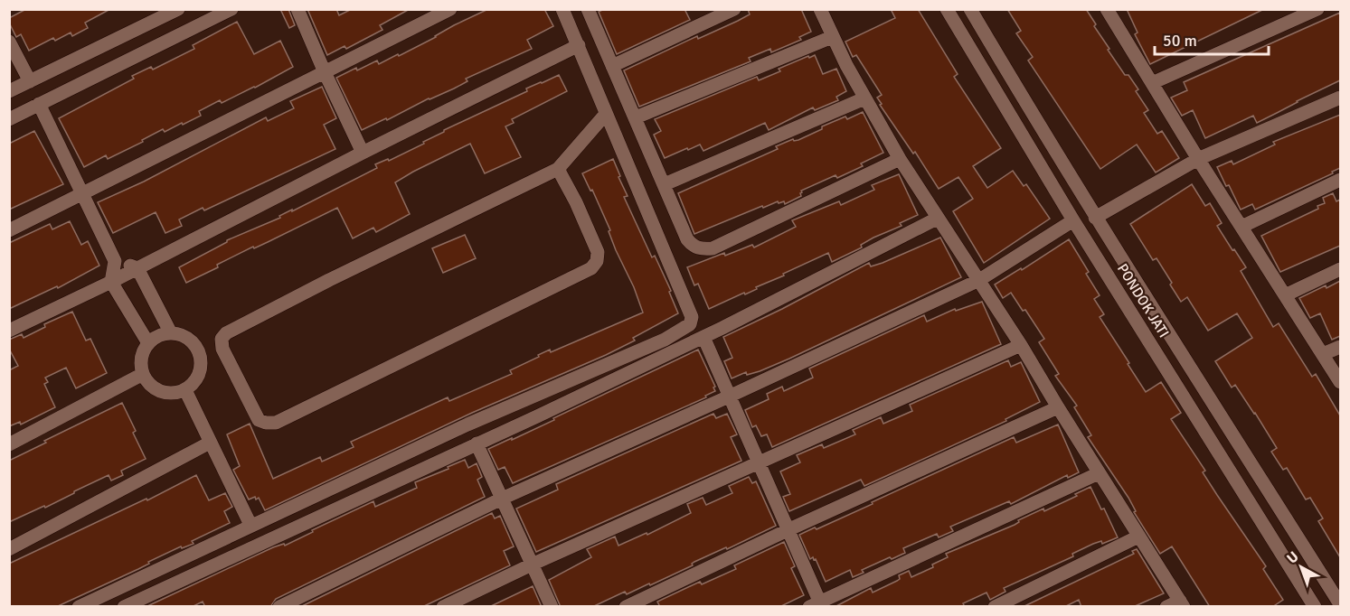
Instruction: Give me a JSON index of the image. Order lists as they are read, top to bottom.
{
  "streets": {
    "street": ["PONDOK JATI"]
  },
  "scale_bar": "50 m",
  "north": "top left"
}
